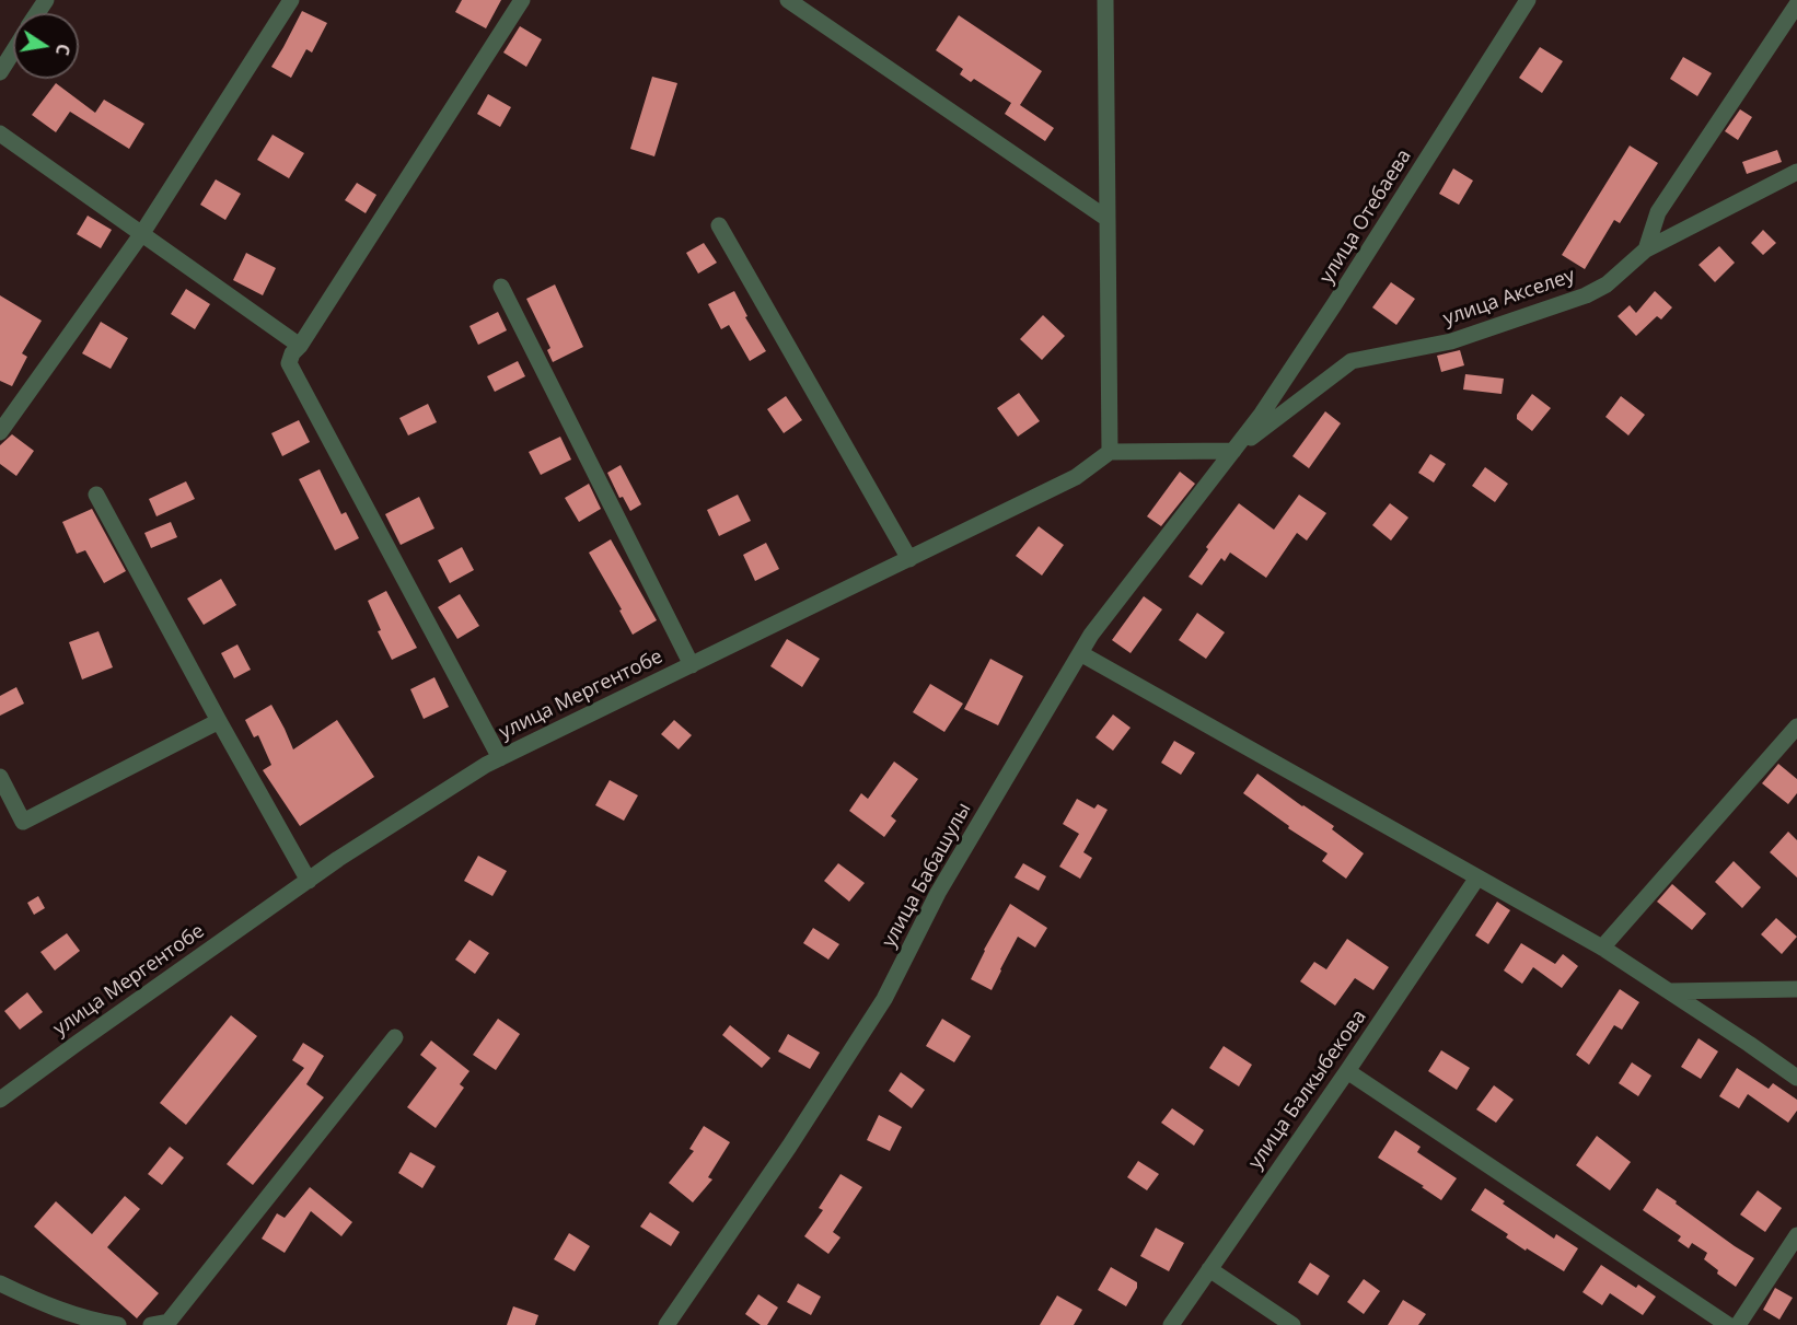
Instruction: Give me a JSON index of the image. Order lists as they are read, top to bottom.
{
  "streets": {
    "street": [
      "улица Отебаева",
      "улица Акселеу",
      "улица Мергентобе",
      "улица Бабашулы",
      "улица Балкыбекова"
    ]
  },
  "crossings": [
    ["улица Отебаева", "улица Акселеу"],
    ["улица Отебаева", "улица Бабашулы"],
    ["улица Акселеу", "улица Бабашулы"]
  ],
  "north": "right"
}
